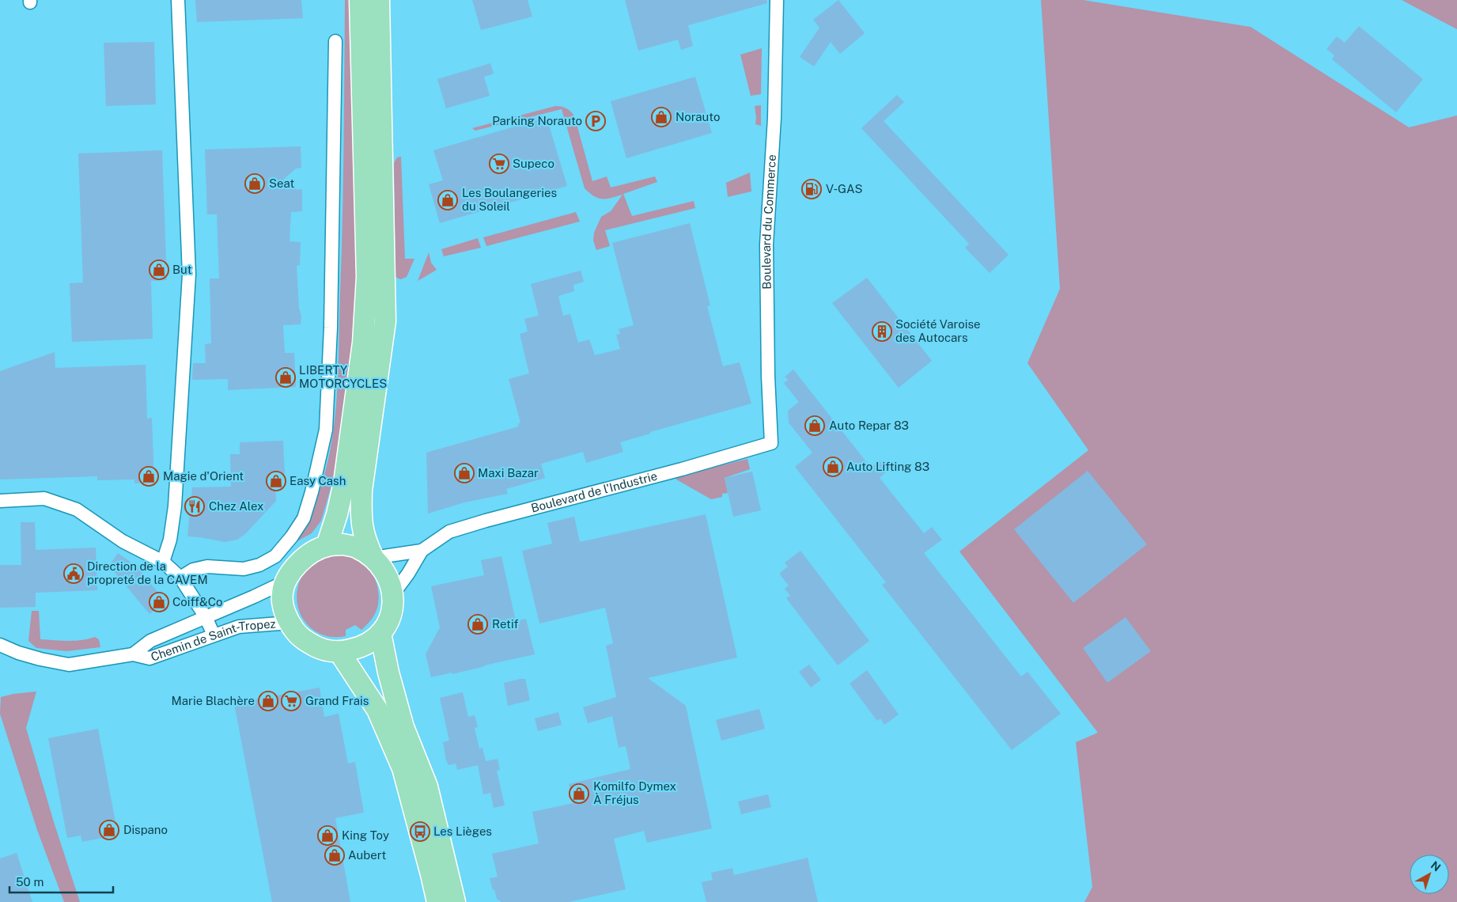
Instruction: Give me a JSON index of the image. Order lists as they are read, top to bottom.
{
  "streets": {
    "street": ["Boulevard du Commerce", "Boulevard de l'Industrie", "Chemin de Saint-Tropez"]
  },
  "crossings": [
    ["Boulevard du Commerce", "Boulevard de l'Industrie"],
    ["Boulevard de l'Industrie", "Chemin de Saint-Tropez"]
  ],
  "places": {
    "shop": [
      "Norauto",
      "Seat",
      "Les Boulangeries du Soleil",
      "But",
      "LIBERTY MOTORCYCLES",
      "Auto Repar 83",
      "Auto Lifting 83",
      "Maxi Bazar",
      "Magie d'Orient",
      "Easy Cash",
      "Coiff&Co",
      "Retif",
      "Marie Blachère",
      "Komilfo Dymex À Fréjus",
      "Dispano",
      "King Toy",
      "Aubert"
    ],
    "parking": ["Parking Norauto"],
    "supermarket": ["Supeco", "Grand Frais"],
    "fuel station": ["V-GAS"],
    "building": ["Société Varoise des Autocars"],
    "restaurant": ["Chez Alex"],
    "public building": ["Direction de la propreté de la CAVEM"],
    "bus stop": ["Les Lièges"]
  },
  "scale_bar": "50 m",
  "north": "top right"
}
